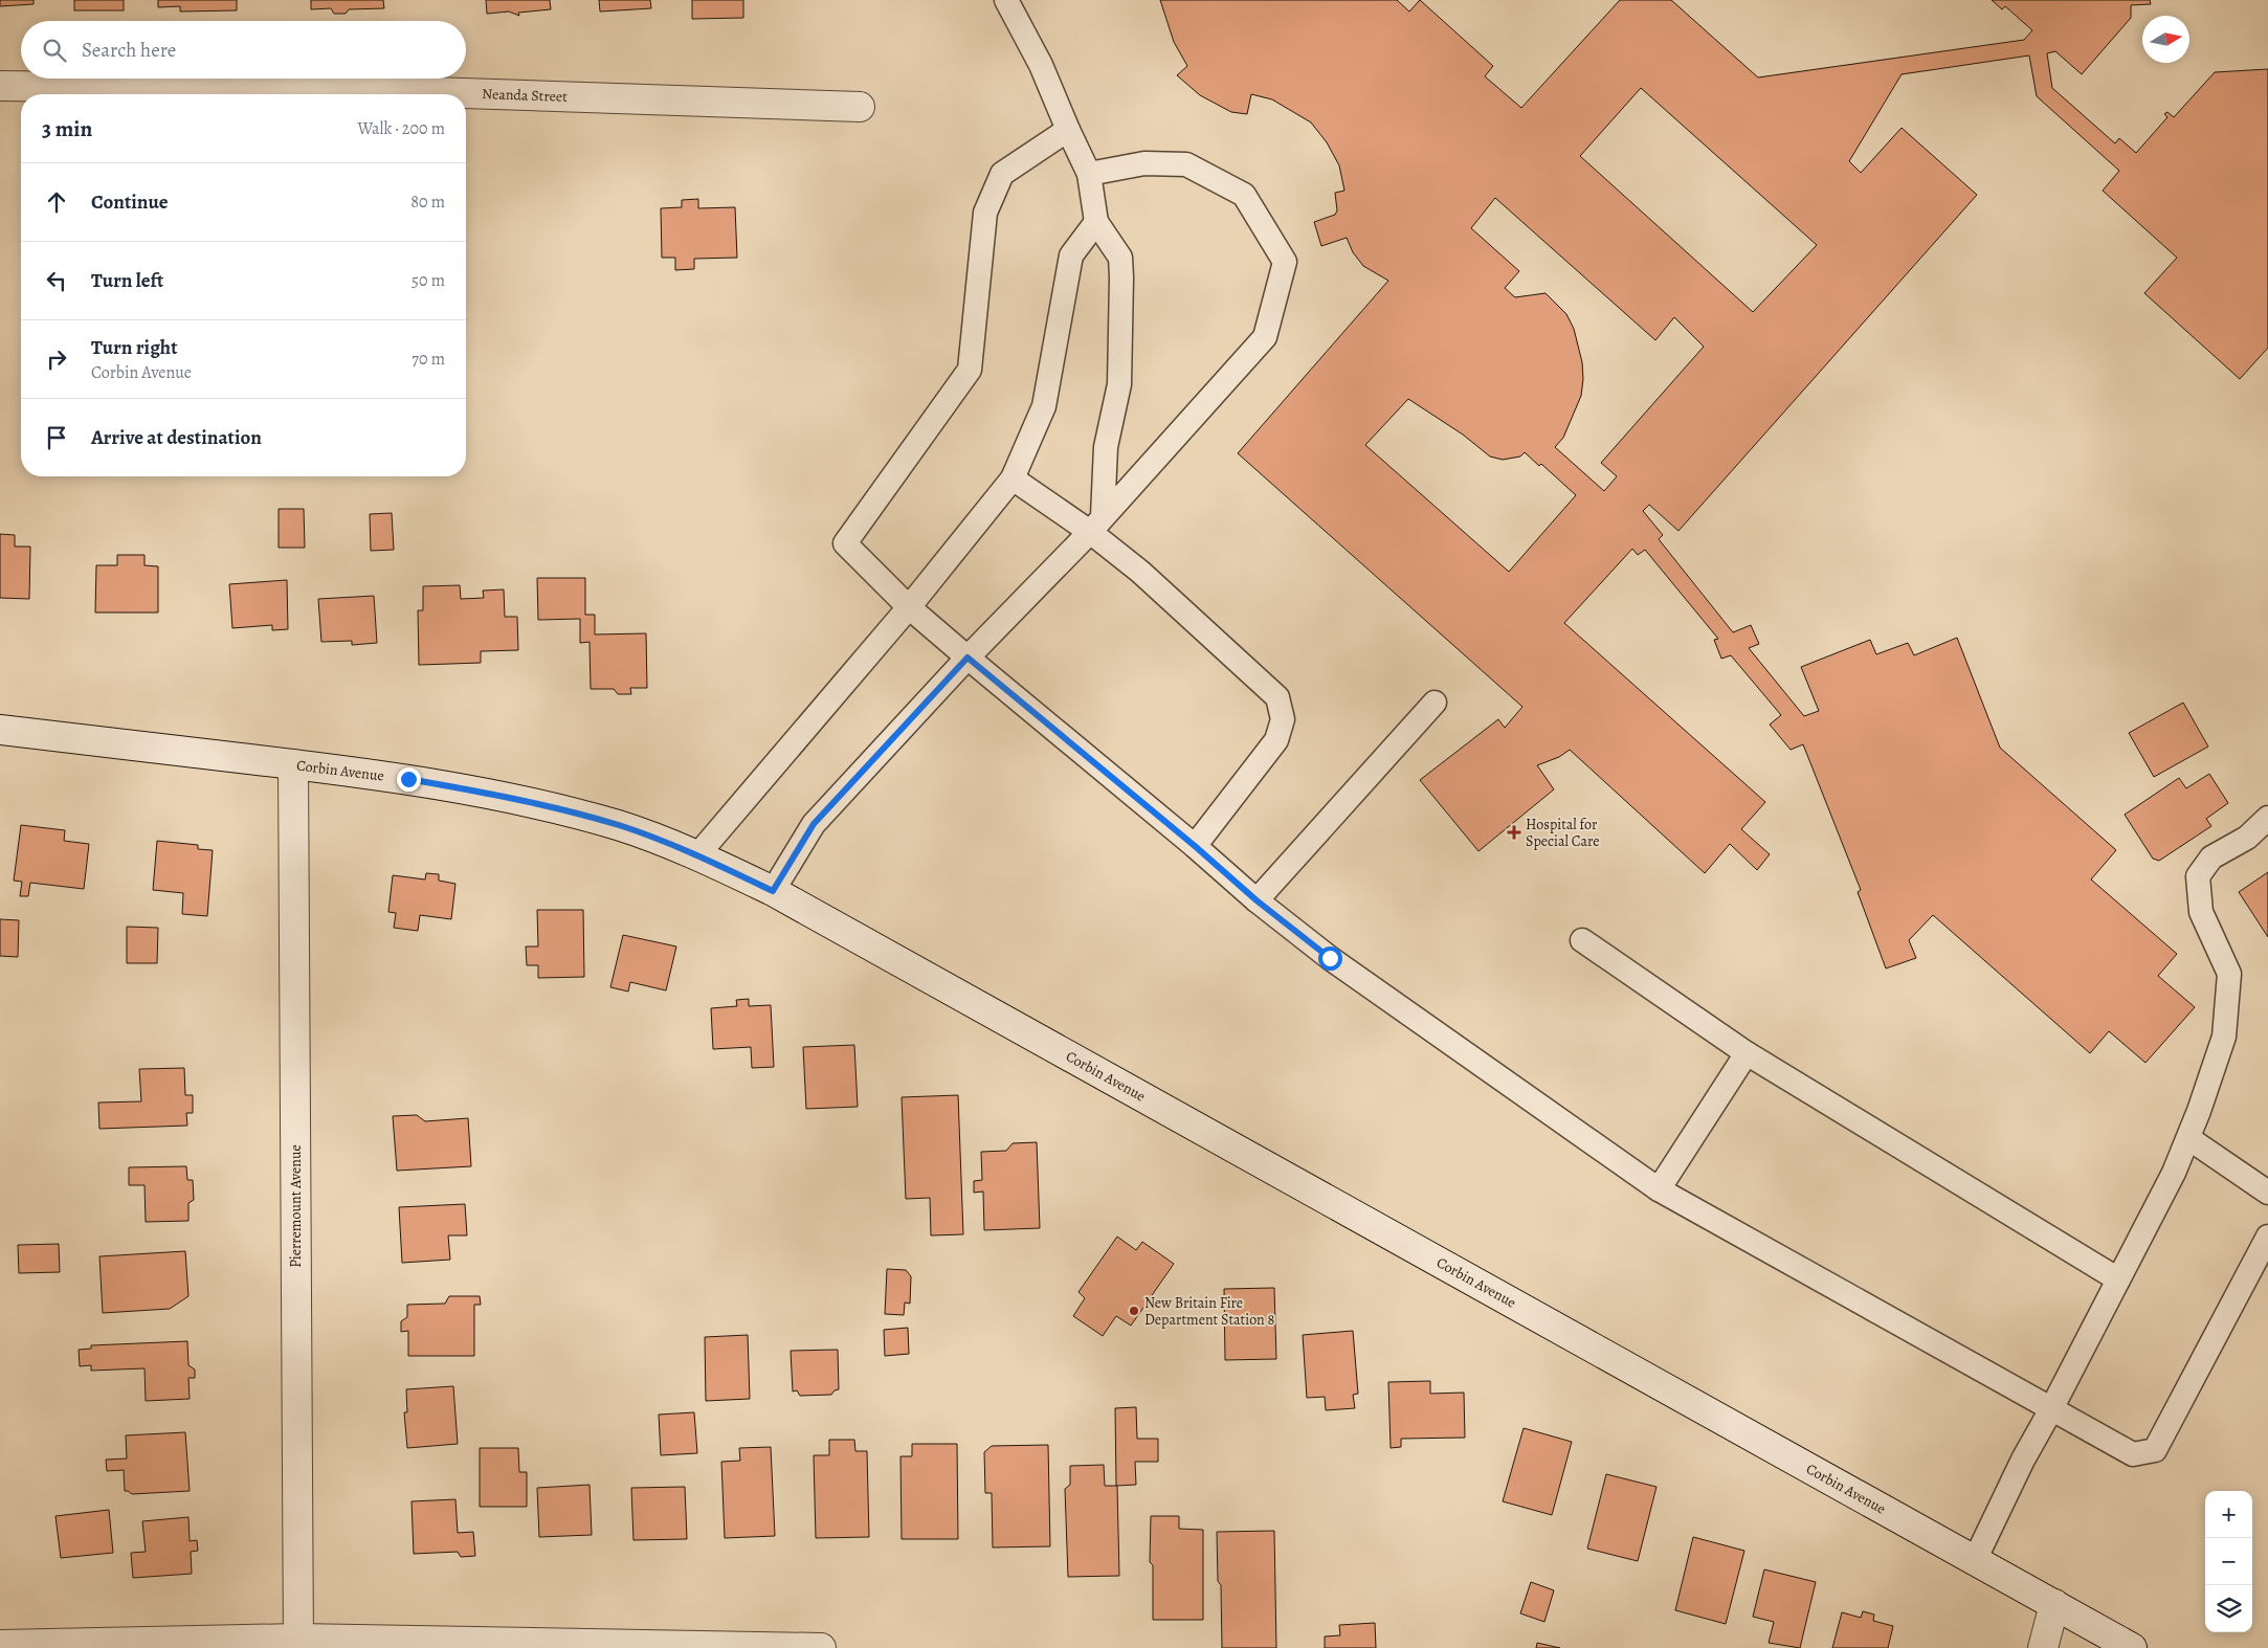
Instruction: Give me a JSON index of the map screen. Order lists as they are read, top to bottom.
{
  "streets": {
    "street": ["Neanda Street", "Corbin Avenue", "Pierremount Avenue"]
  },
  "crossings": [
    ["Corbin Avenue", "Pierremount Avenue"]
  ],
  "places": {
    "health": ["Hospital for Special Care"],
    "other": ["New Britain Fire Department Station 8"]
  },
  "north": "right",
  "page": {
    "search": "Search here",
    "heading": ["3 min", "Walk · 200 m"],
    "list": [
      ["Continue", "80 m"],
      ["Turn left", "50 m"],
      ["Turn right", "Corbin Avenue", "70 m"],
      "Arrive at destination"
    ],
    "map_buttons": ["+", "−"]
  }
}
